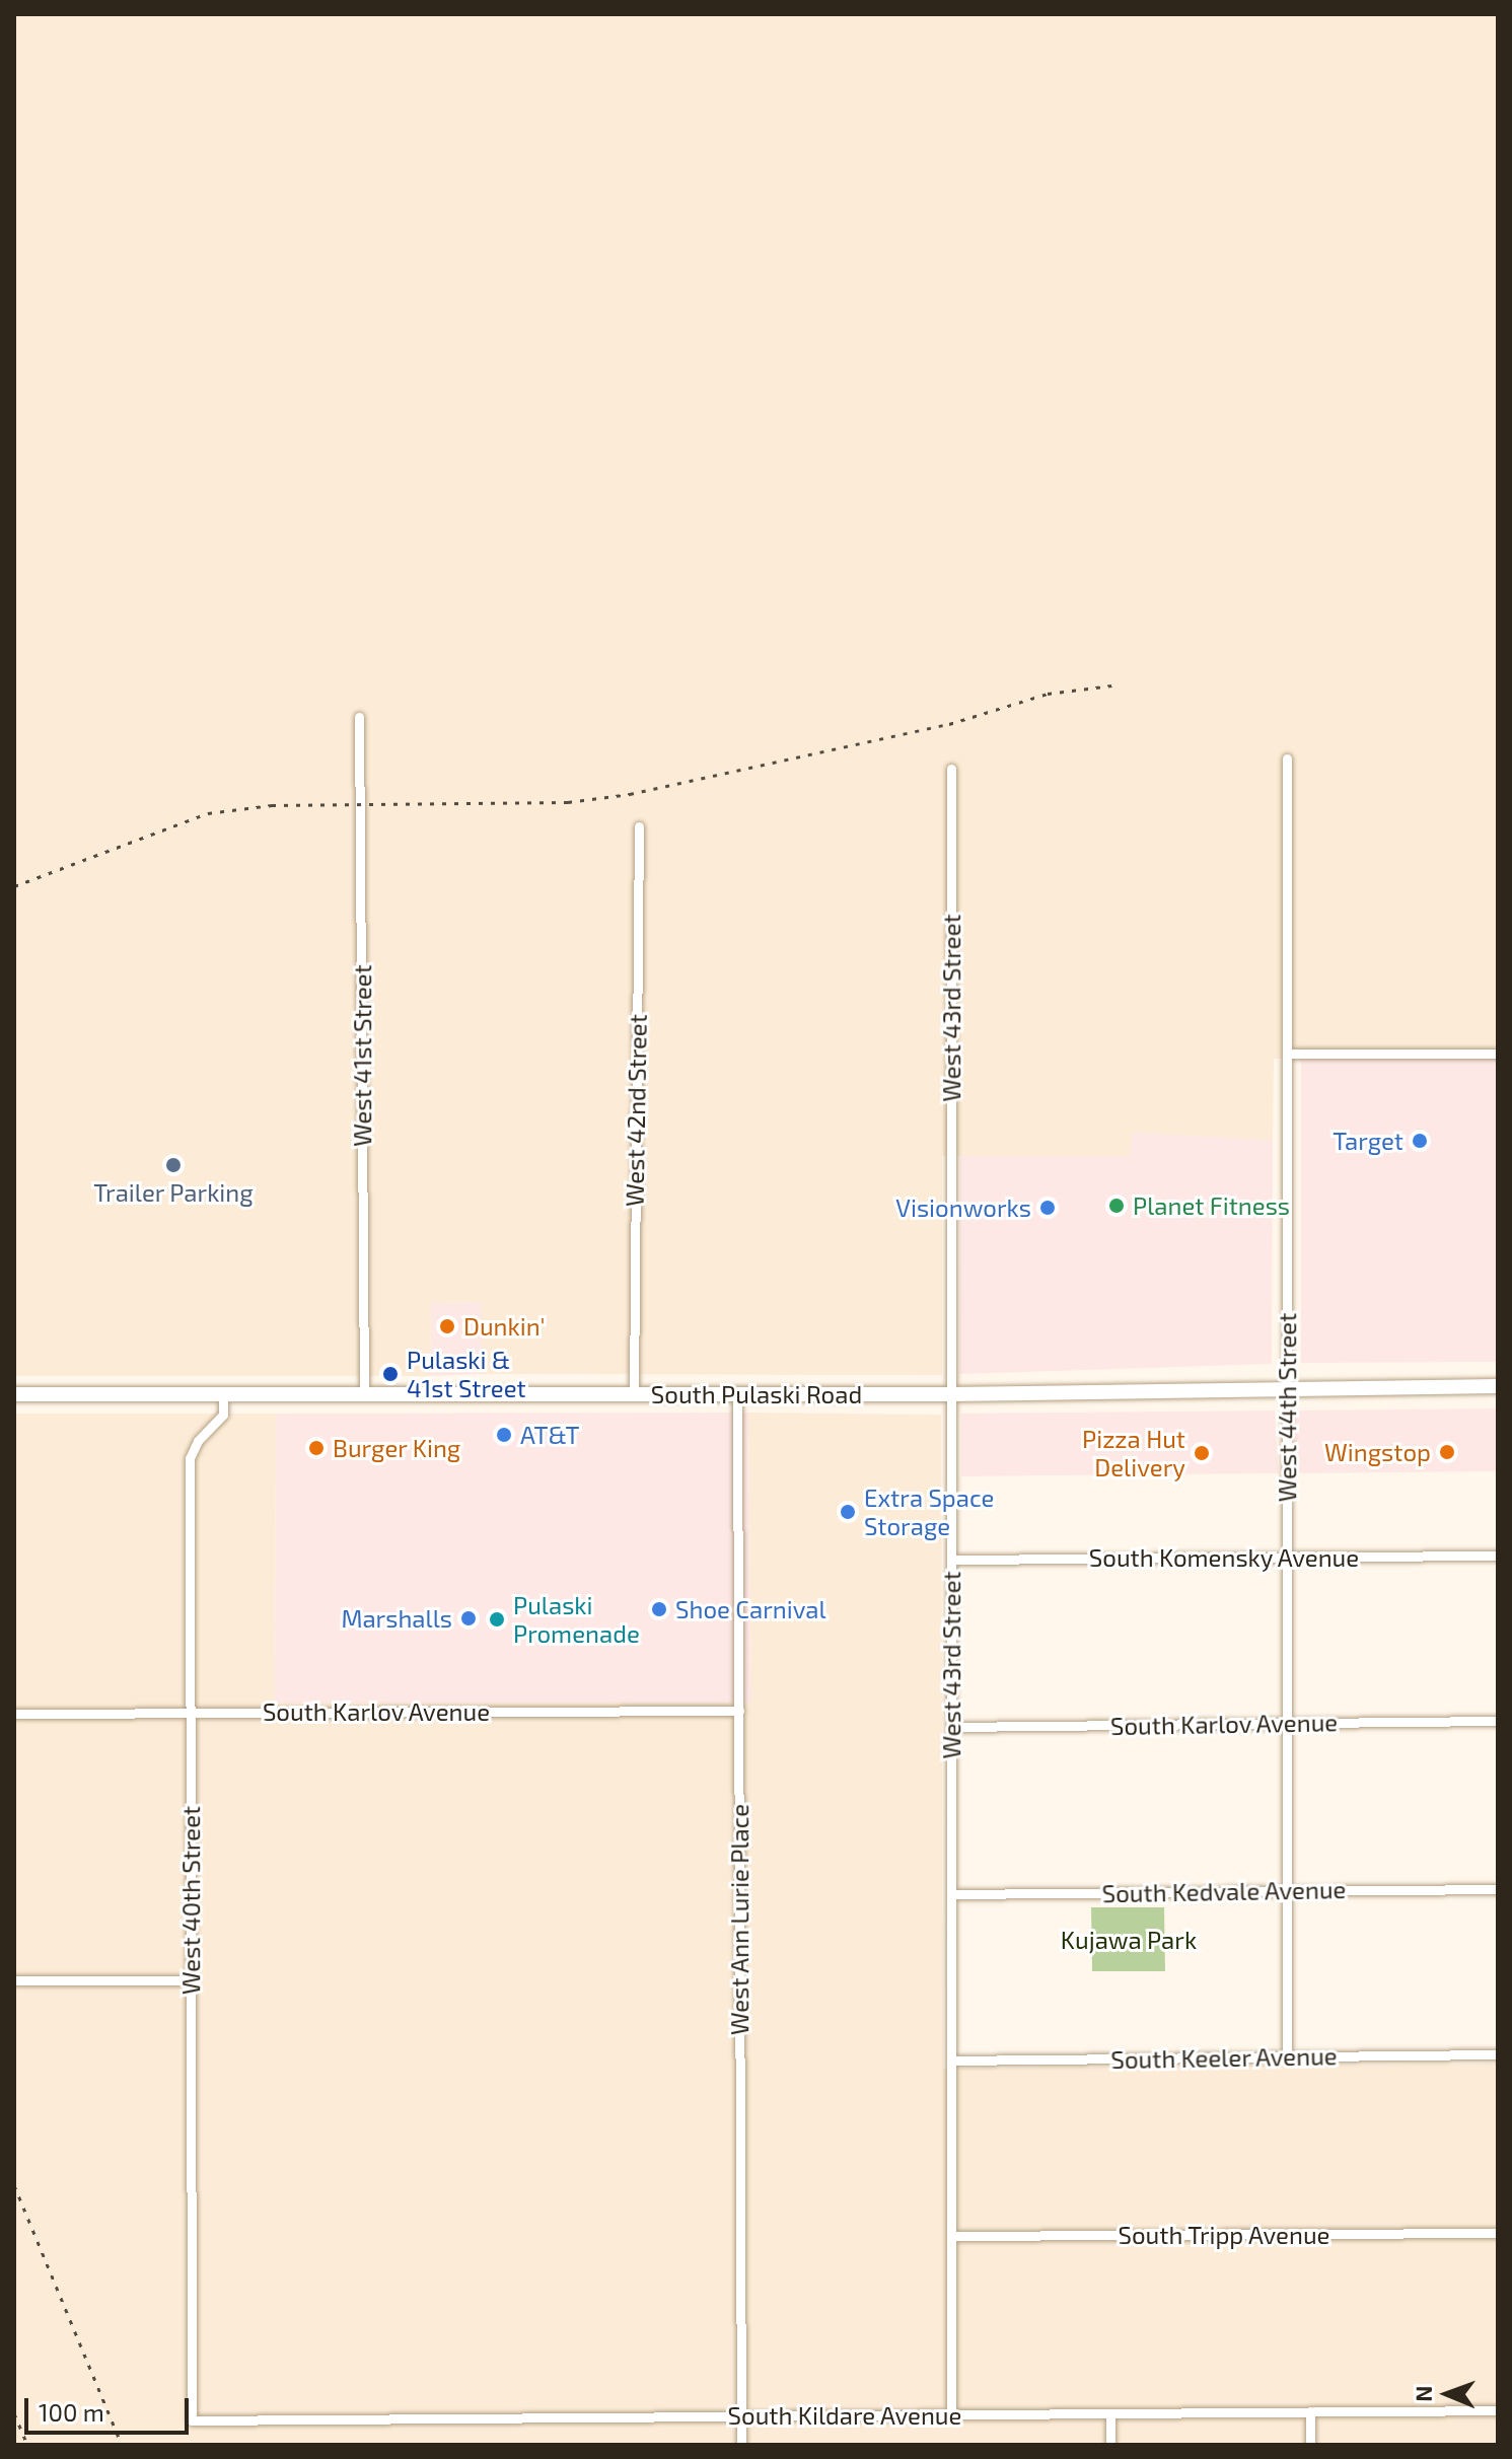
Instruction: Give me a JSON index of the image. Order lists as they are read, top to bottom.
{
  "streets": {
    "main road": ["South Pulaski Road"],
    "street": [
      "West 43rd Street",
      "West 41st Street",
      "West 42nd Street",
      "West 44th Street",
      "South Komensky Avenue",
      "South Karlov Avenue",
      "South Kedvale Avenue",
      "West 40th Street",
      "West Ann Lurie Place",
      "South Keeler Avenue",
      "South Tripp Avenue",
      "South Kildare Avenue"
    ]
  },
  "crossings": [
    ["West 43rd Street", "South Pulaski Road"],
    ["West 43rd Street", "South Komensky Avenue"],
    ["West 43rd Street", "South Karlov Avenue"],
    ["West 43rd Street", "South Kedvale Avenue"],
    ["West 43rd Street", "South Keeler Avenue"],
    ["West 43rd Street", "South Tripp Avenue"],
    ["West 43rd Street", "South Kildare Avenue"],
    ["West 41st Street", "South Pulaski Road"],
    ["West 42nd Street", "South Pulaski Road"],
    ["South Pulaski Road", "West 44th Street"],
    ["South Pulaski Road", "West 40th Street"],
    ["South Pulaski Road", "West Ann Lurie Place"],
    ["West 44th Street", "South Komensky Avenue"],
    ["West 44th Street", "South Karlov Avenue"],
    ["West 44th Street", "South Kedvale Avenue"],
    ["West 44th Street", "South Keeler Avenue"],
    ["South Karlov Avenue", "West 40th Street"],
    ["South Karlov Avenue", "West Ann Lurie Place"],
    ["West 40th Street", "South Kildare Avenue"],
    ["West Ann Lurie Place", "South Kildare Avenue"]
  ],
  "parks": ["Kujawa Park"],
  "places": [
    "Target",
    "Trailer Parking",
    "Planet Fitness",
    "Visionworks",
    "Dunkin'",
    "Pulaski & 41st Street",
    "AT&T",
    "Burger King",
    "Wingstop",
    "Pizza Hut Delivery",
    "Extra Space Storage",
    "Shoe Carnival",
    "Marshalls",
    "Pulaski Promenade"
  ],
  "scale_bar": "100 m",
  "north": "left"
}
